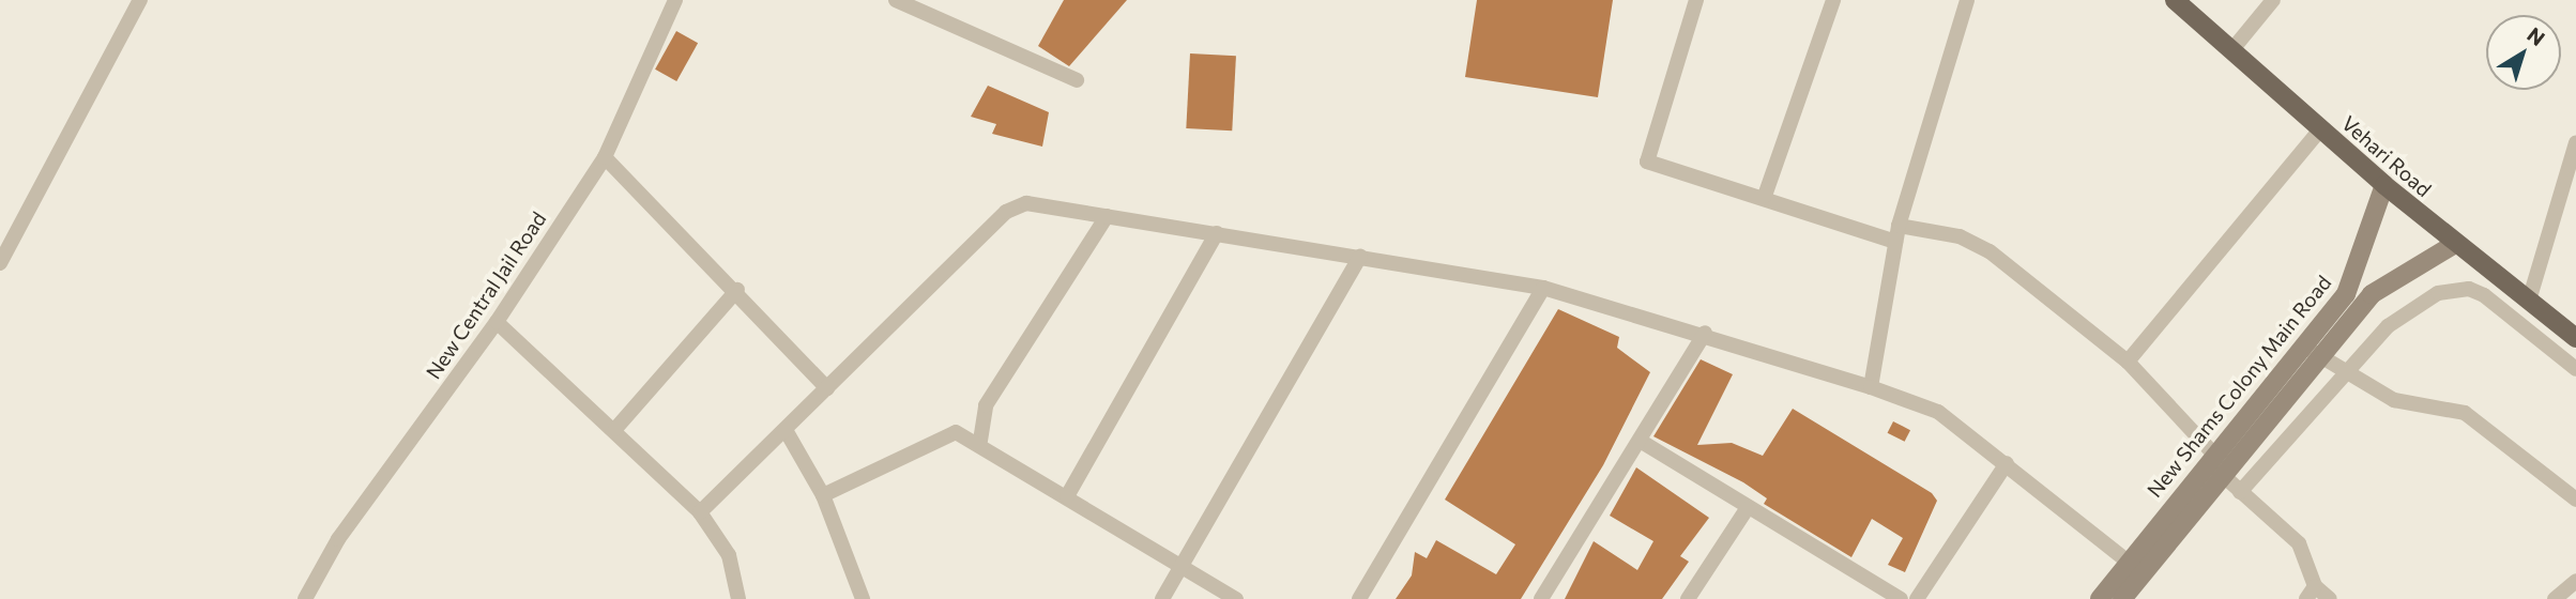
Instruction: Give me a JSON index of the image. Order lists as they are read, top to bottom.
{
  "streets": {
    "main road": ["Vehari Road", "New Shams Colony Main Road"],
    "street": ["New Central Jail Road"]
  },
  "crossings": [
    ["Vehari Road", "New Shams Colony Main Road"]
  ],
  "north": "top right"
}
